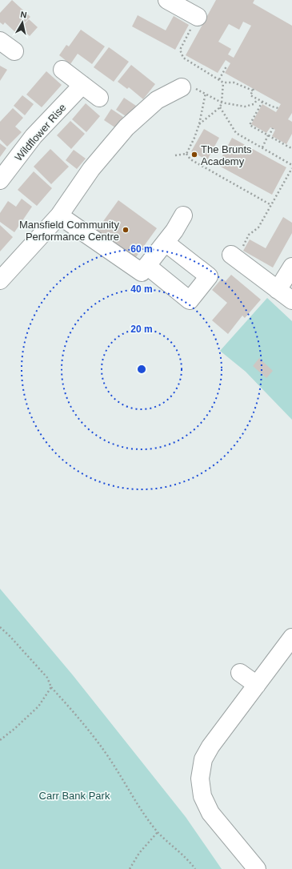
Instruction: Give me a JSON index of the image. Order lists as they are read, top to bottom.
{
  "streets": {
    "street": ["Wildflower Rise"]
  },
  "parks": ["Carr Bank Park"],
  "places": ["The Brunts Academy", "Mansfield Community Performance Centre"],
  "north": "top",
  "rings": ["60 m", "40 m", "20 m"]
}
